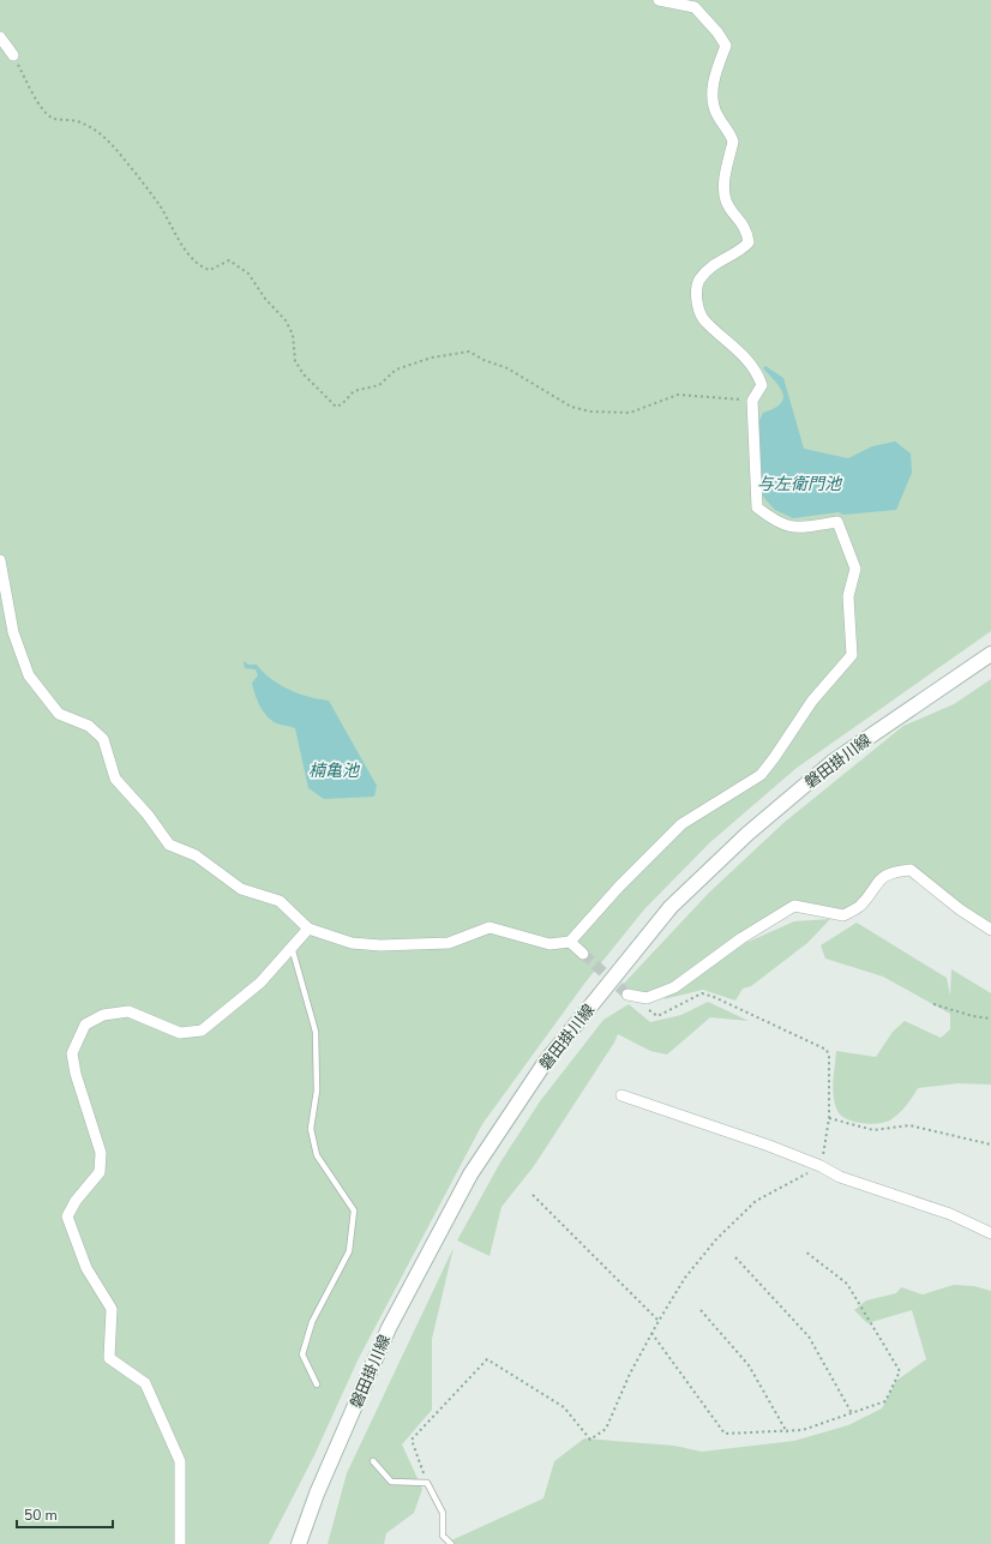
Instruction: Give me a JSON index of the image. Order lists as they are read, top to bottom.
{
  "streets": {
    "main road": ["磐田掛川線"]
  },
  "water": ["与左衛門池", "楠亀池"],
  "scale_bar": "50 m"
}
